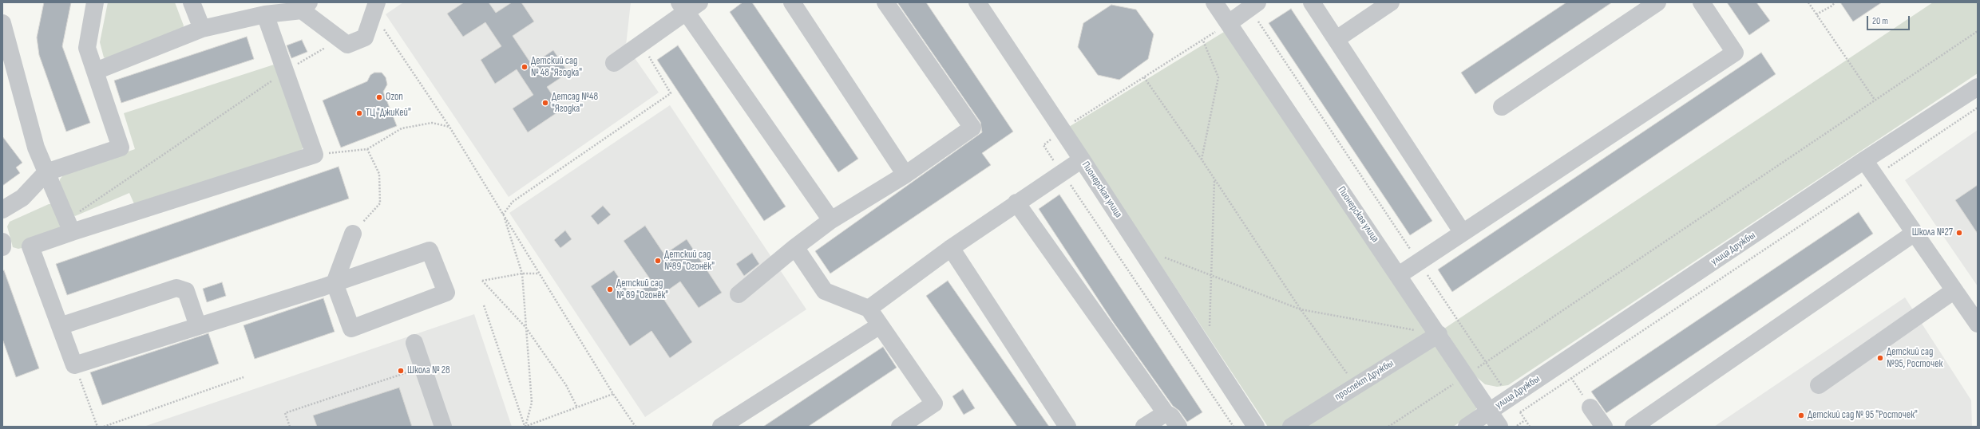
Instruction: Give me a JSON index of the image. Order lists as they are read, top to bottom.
{
  "streets": {
    "street": ["Пионерская улица", "улица Дружбы", "проспект Дружбы"]
  },
  "crossings": [
    ["Пионерская улица", "улица Дружбы"],
    ["Пионерская улица", "проспект Дружбы"]
  ],
  "places": [
    "Детский сад № 48 \"Ягодка\"",
    "Ozon",
    "Детсад №48 \"Ягодка\"",
    "ТЦ \"ДжиКей\"",
    "Школа №27",
    "Детский сад №89 \"Огонёк\"",
    "Детский сад № 89 \"Огонёк\"",
    "Детский сад №95, Росточек",
    "Школа № 28",
    "Детский сад № 95 \"Росточек\""
  ],
  "scale_bar": "20 m"
}
